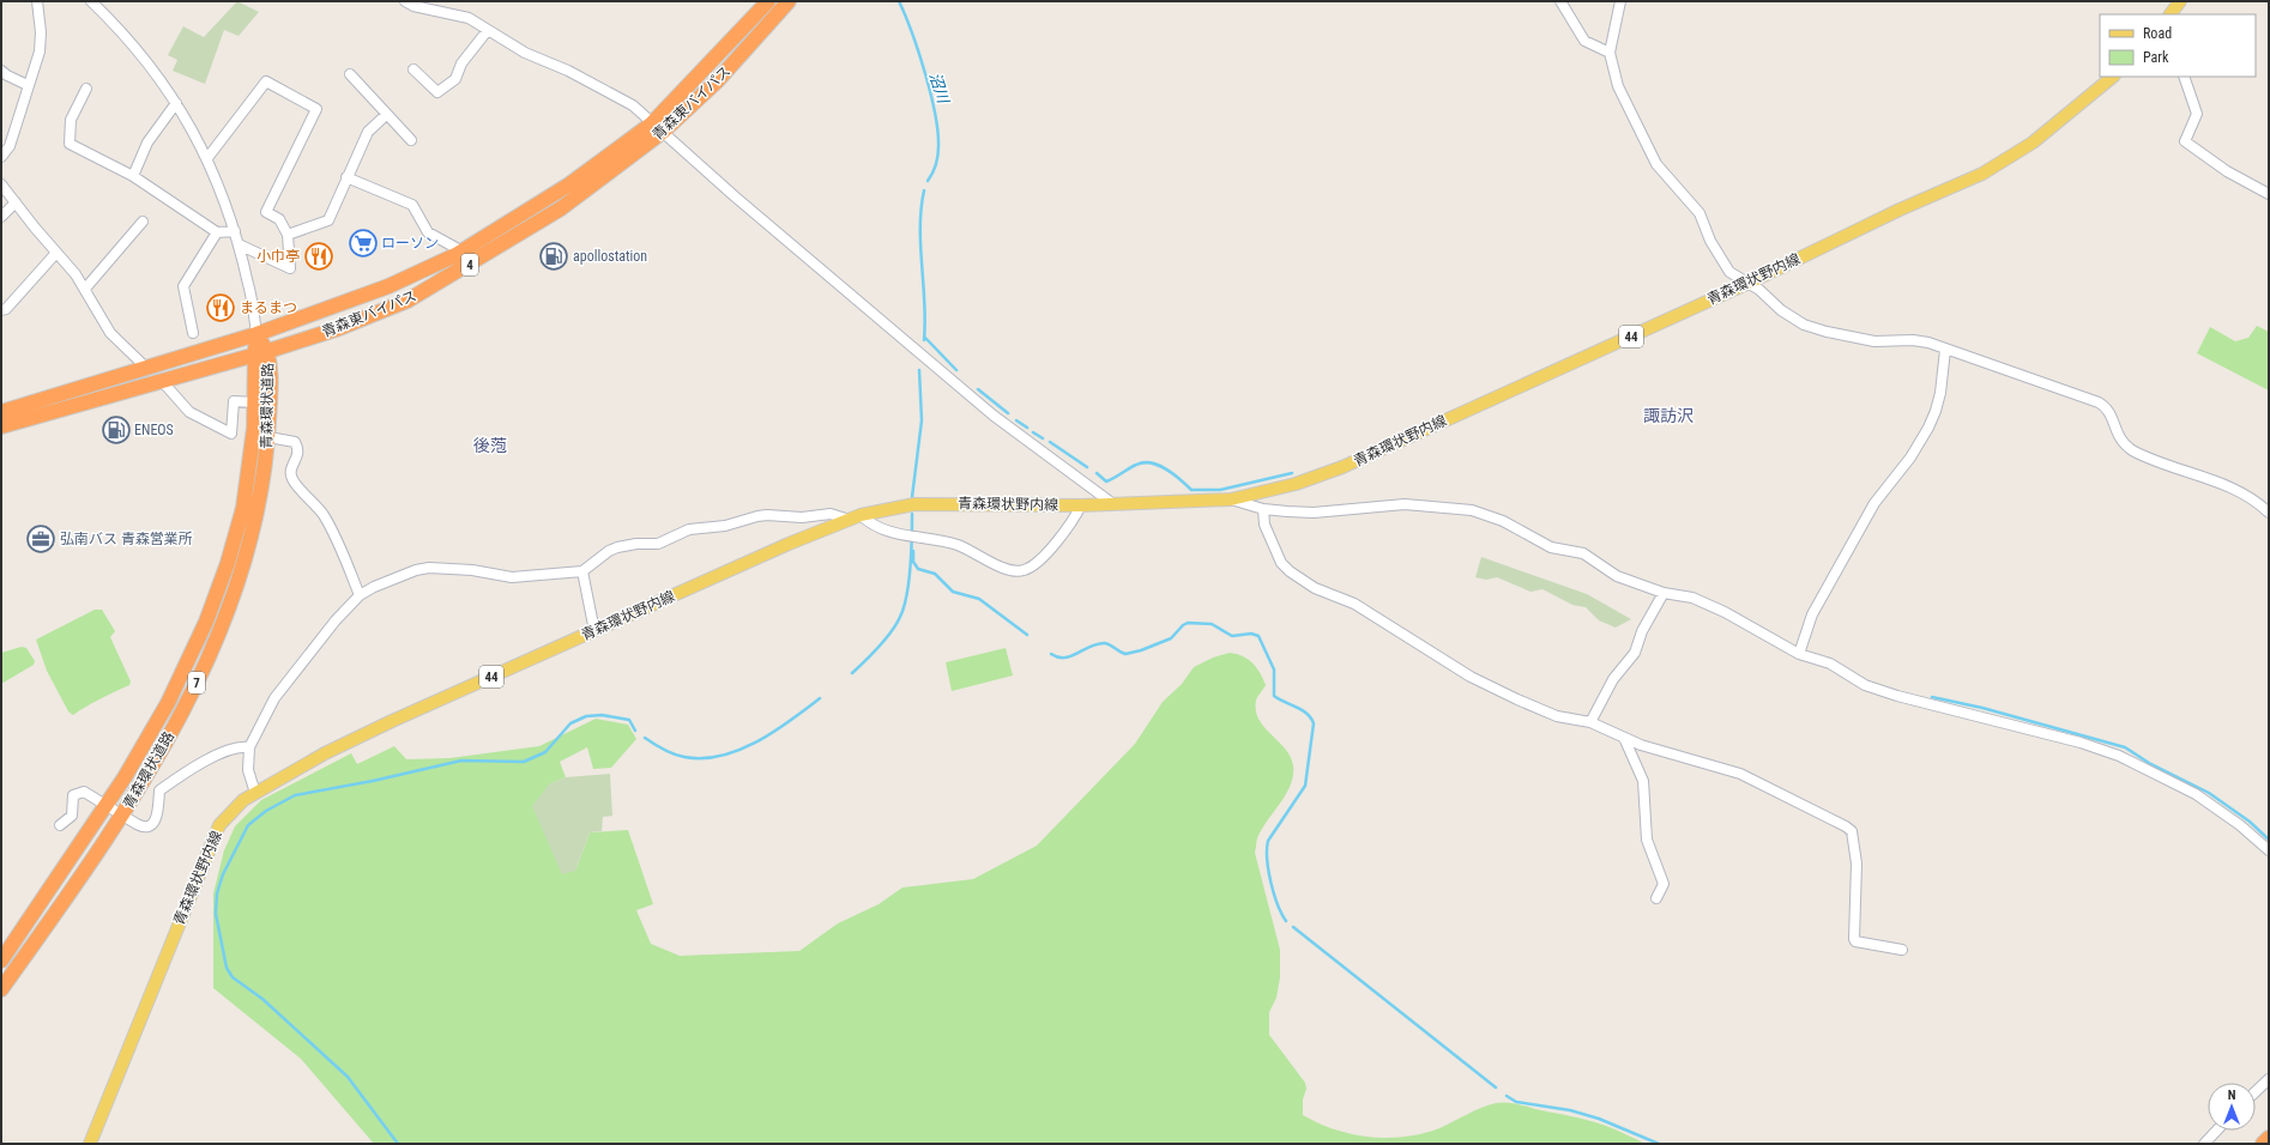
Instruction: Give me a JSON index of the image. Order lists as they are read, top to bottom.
{
  "streets": {
    "highway": [
      "青森東バイパス",
      "4",
      "青森環状道路",
      "7"
    ],
    "main road": ["青森環状野内線", "44"]
  },
  "crossings": [
    ["青森東バイパス", "青森環状道路"]
  ],
  "districts": ["諏訪沢", "後萢"],
  "water": ["沼川"],
  "places": {
    "supermarket": ["ローソン"],
    "restaurant": ["小巾亭", "まるまつ"],
    "fuel station": ["apollostation", "ENEOS"],
    "office": ["弘南バス 青森営業所"]
  },
  "legend": ["Road", "Park"],
  "north": "top"
}
